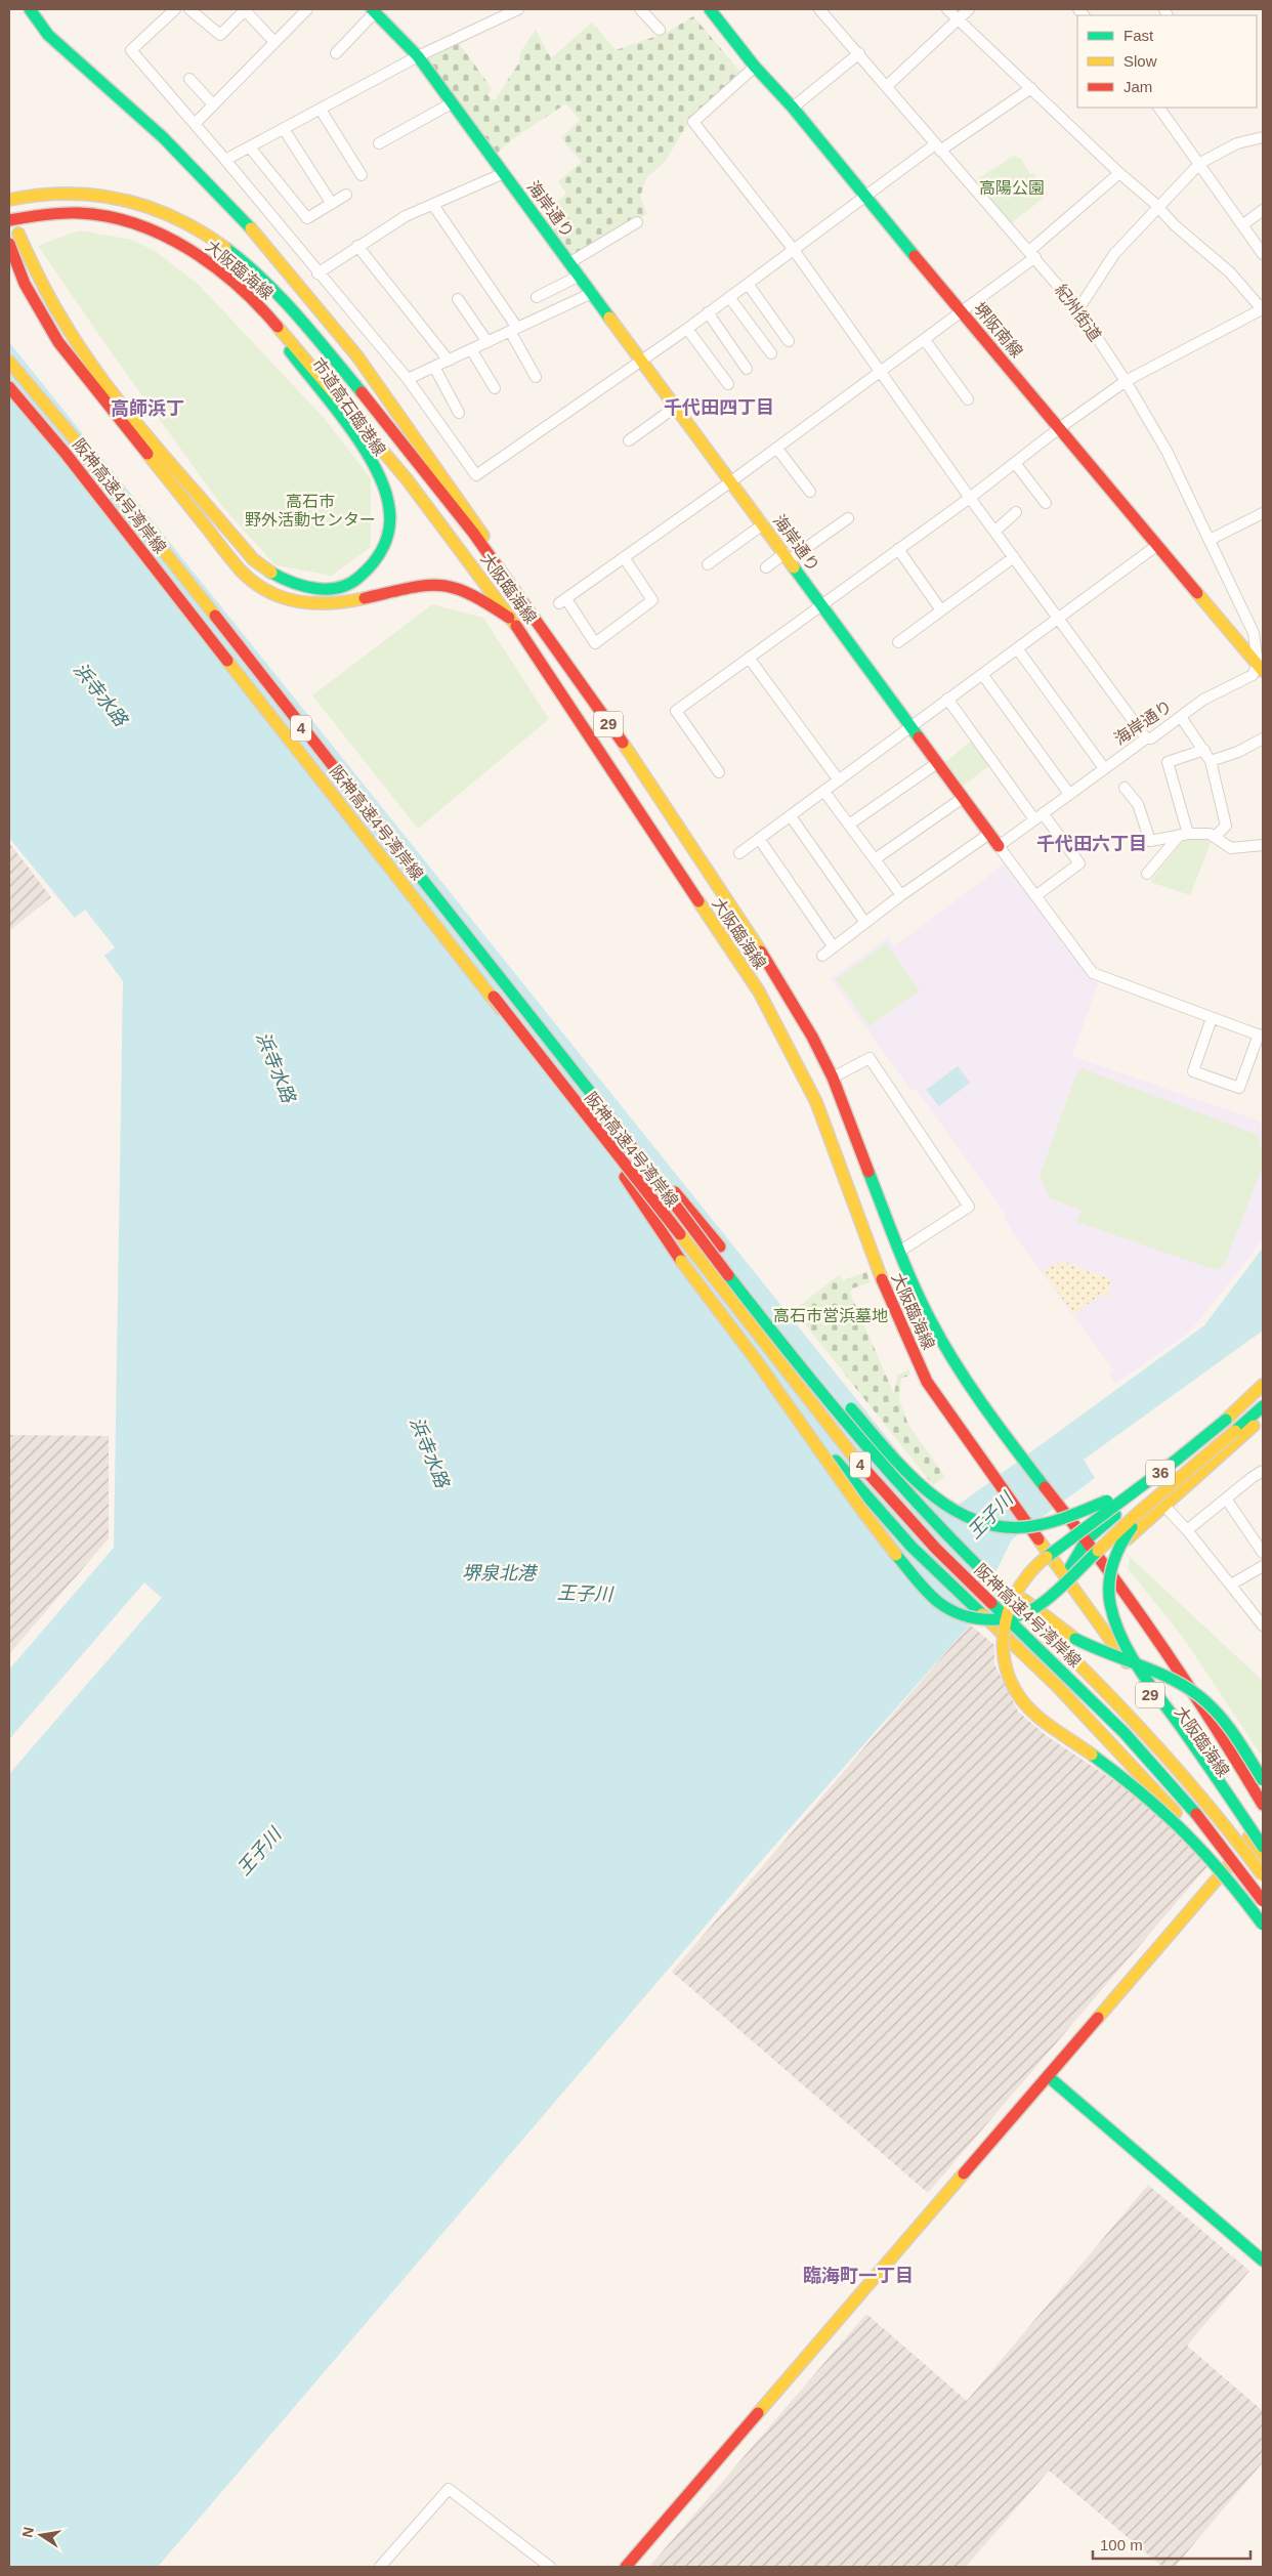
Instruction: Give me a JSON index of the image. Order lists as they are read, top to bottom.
{
  "streets": {
    "main road": [
      "海岸通り",
      "大阪臨海線",
      "堺阪南線",
      "市道高石臨港線",
      "阪神高速4号湾岸線",
      "29",
      "4",
      "36"
    ],
    "street": ["紀州街道"]
  },
  "crossings": [
    ["海岸通り", "紀州街道"],
    ["海岸通り", "堺阪南線"],
    ["大阪臨海線", "市道高石臨港線"],
    ["大阪臨海線", "36"],
    ["紀州街道", "堺阪南線"]
  ],
  "districts": [
    "千代田四丁目",
    "高師浜丁",
    "千代田六丁目",
    "臨海町一丁目"
  ],
  "water": ["浜寺水路", "王子川", "堺泉北港"],
  "parks": ["高陽公園", "高石市 野外活動センター", "高石市営浜墓地"],
  "legend": ["Fast", "Slow", "Jam"],
  "scale_bar": "100 m",
  "north": "left"
}
